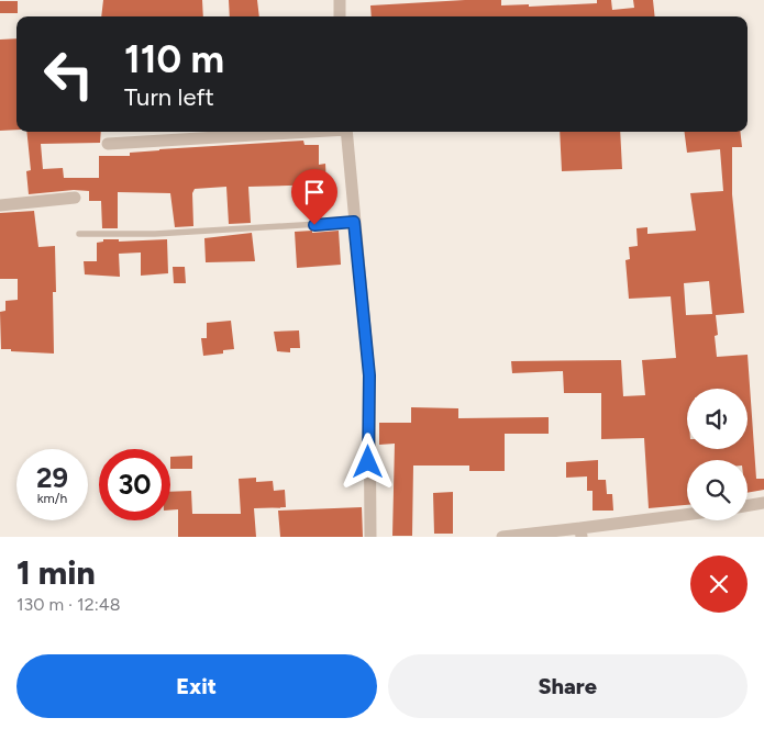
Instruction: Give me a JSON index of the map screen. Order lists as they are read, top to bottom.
{
  "page": {
    "turn": ["110 m", "Turn left"],
    "speed": "29 km/h",
    "limit": "30",
    "heading": ["1 min", "130 m · 12:48"],
    "buttons": ["Exit", "Share"]
  }
}
